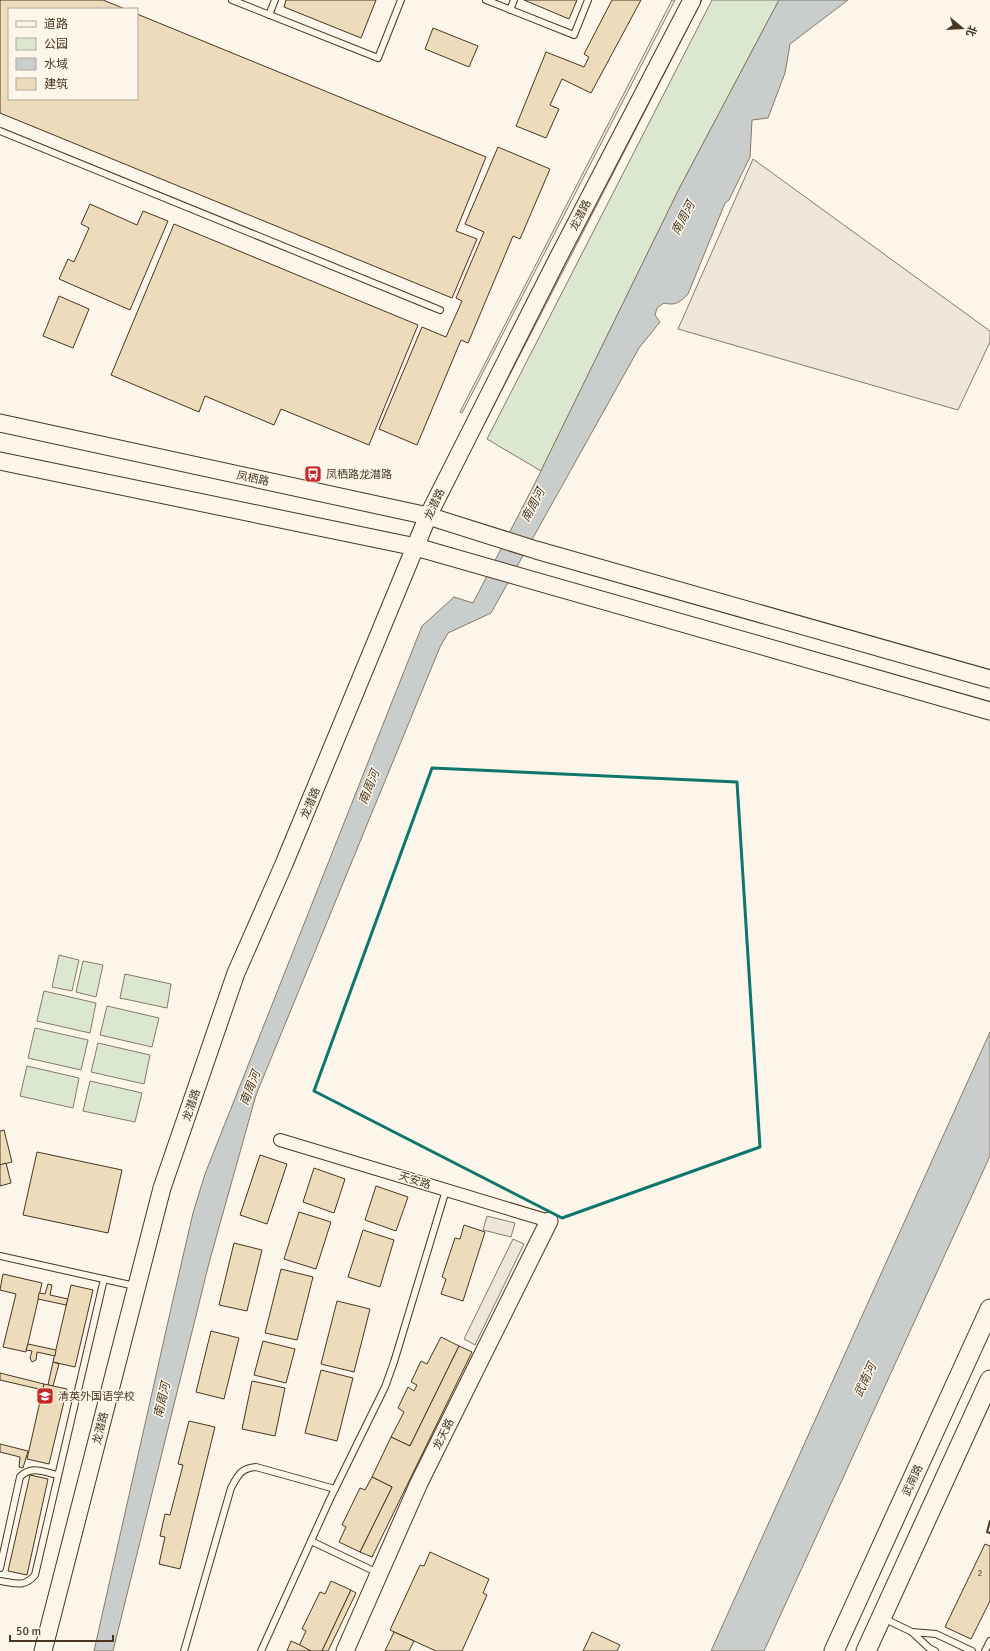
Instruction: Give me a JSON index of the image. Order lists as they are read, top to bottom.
{
  "streets": {
    "main road": ["武南路"],
    "street": [
      "龙潜路",
      "凤栖路",
      "天安路",
      "龙天路"
    ]
  },
  "crossings": [
    ["龙潜路", "凤栖路"],
    ["天安路", "龙天路"]
  ],
  "water": ["南周河", "武南河"],
  "places": {
    "bus stop": ["凤栖路龙潜路"],
    "school or university": ["清英外国语学校"]
  },
  "house_numbers": ["2"],
  "legend": [
    "道路",
    "公园",
    "水域",
    "建筑"
  ],
  "scale_bar": "50 m",
  "north": "right"
}
